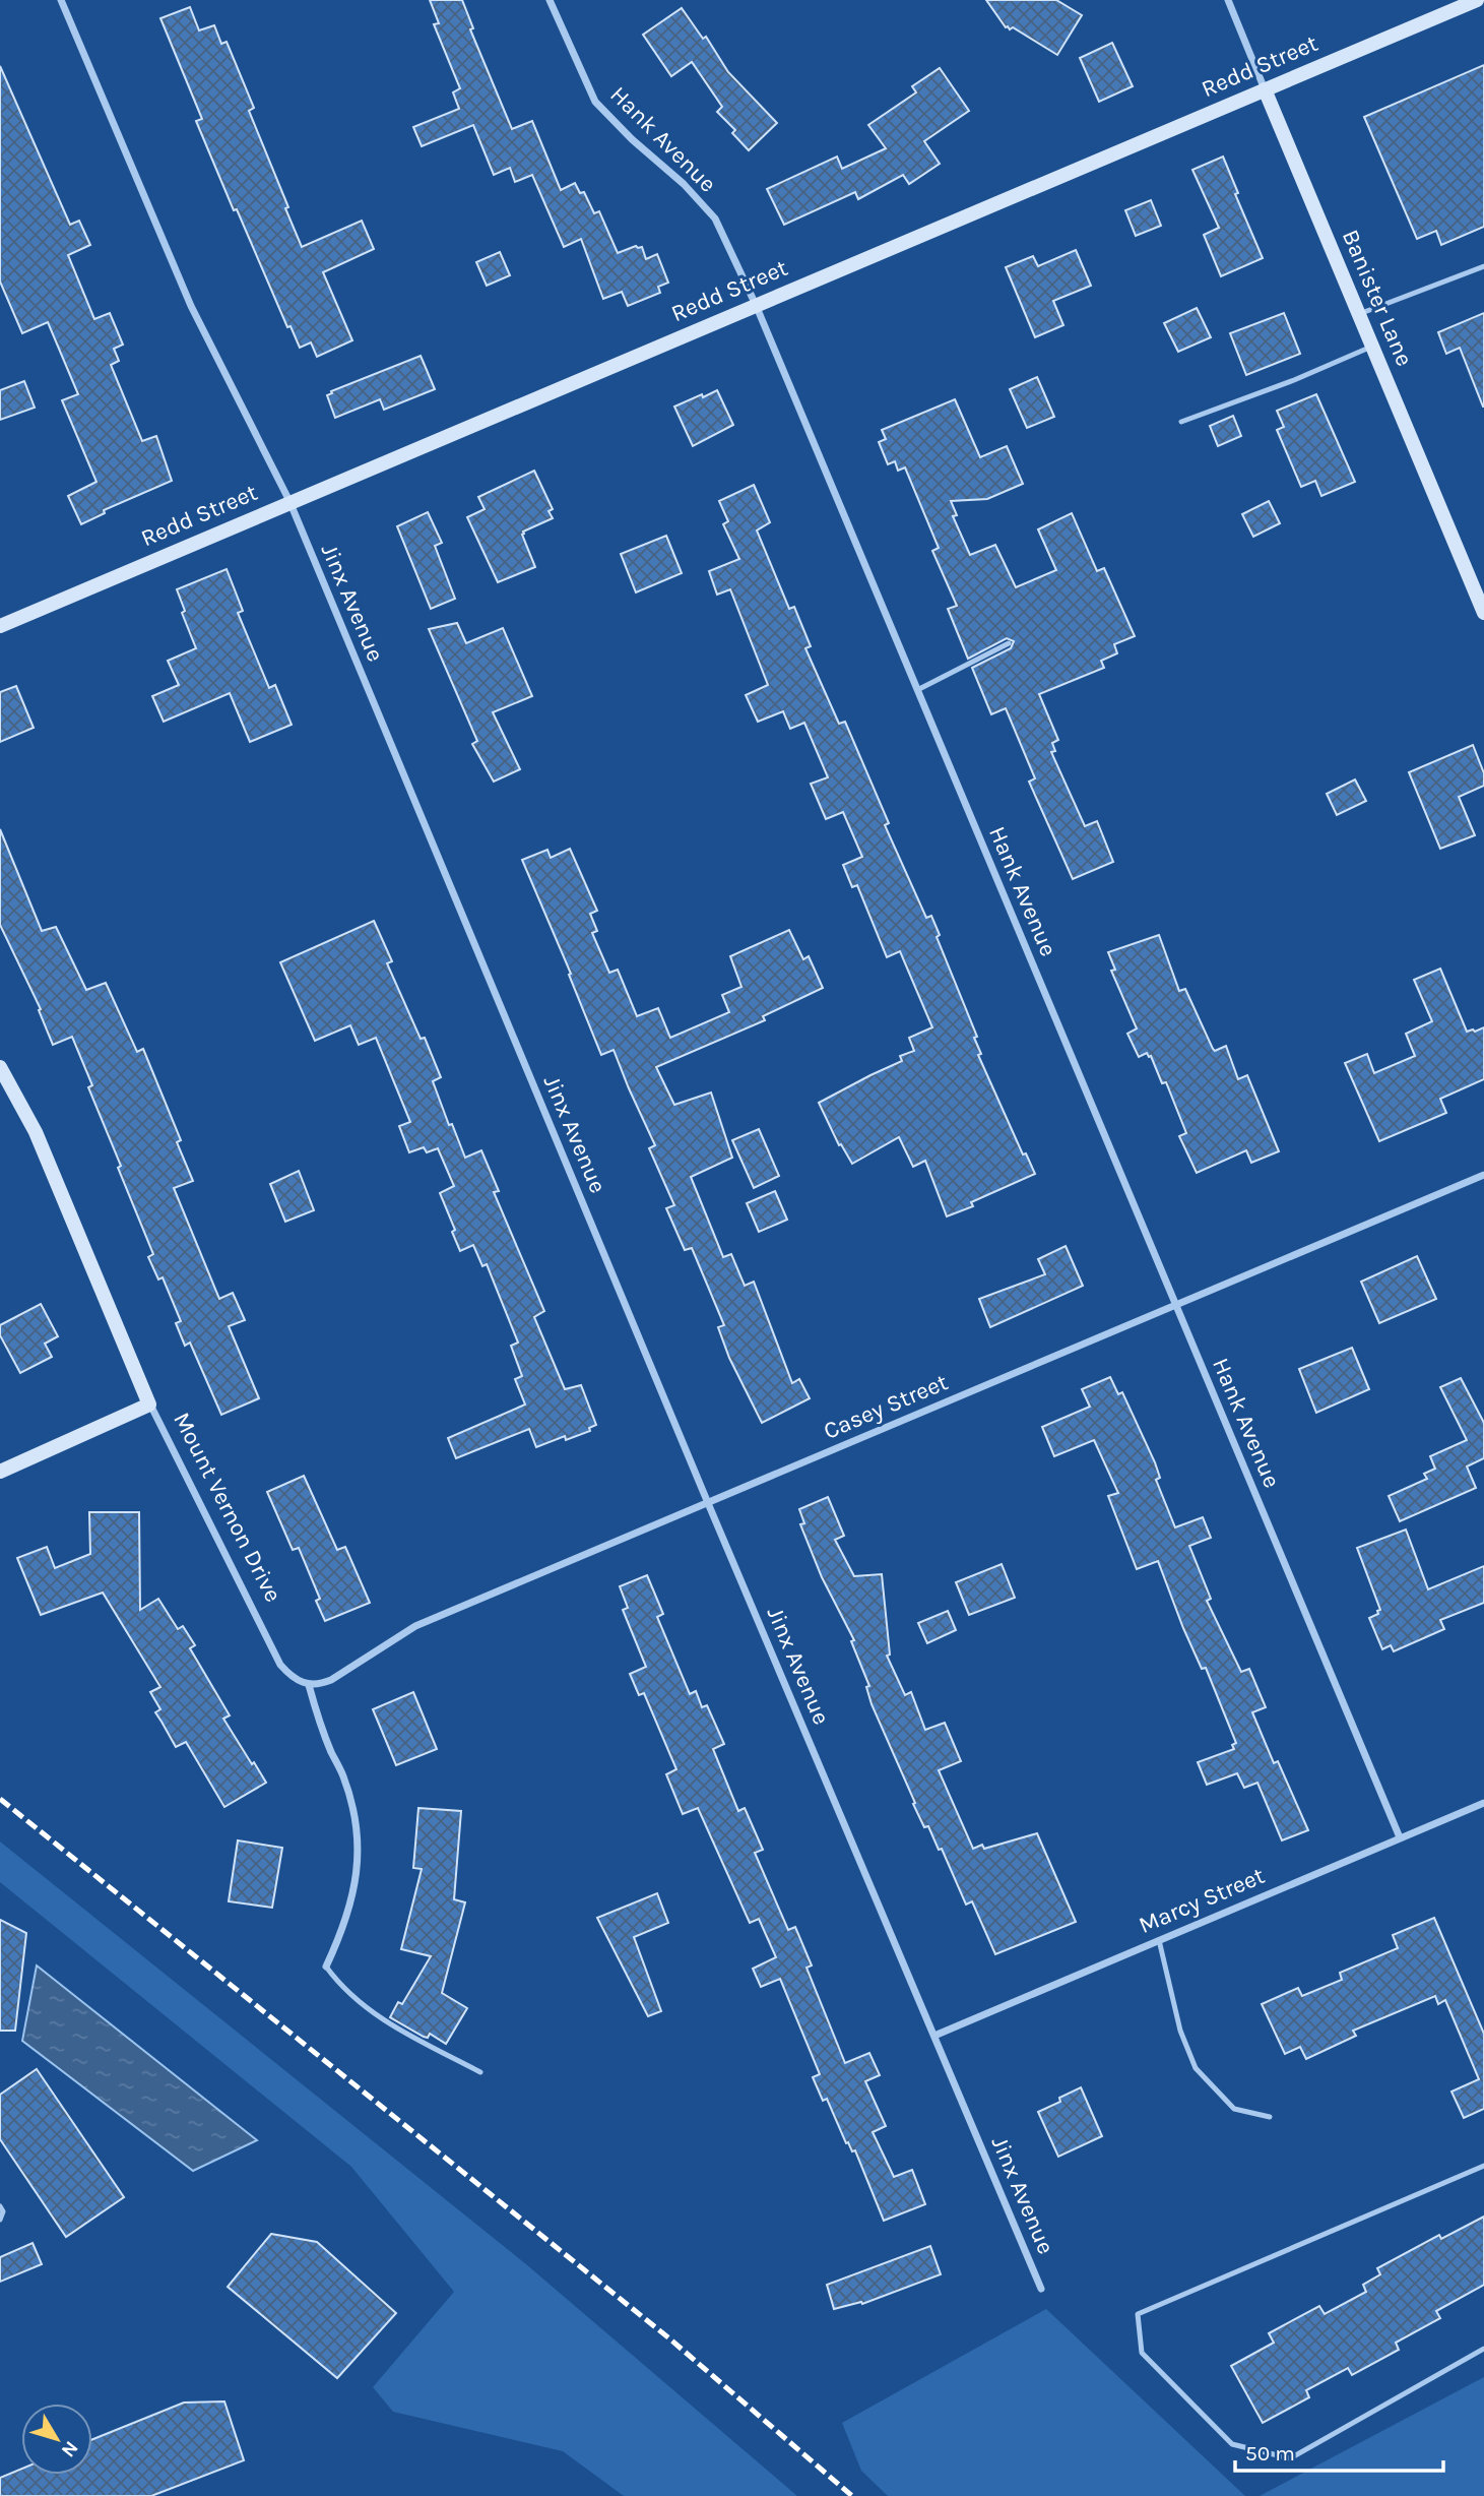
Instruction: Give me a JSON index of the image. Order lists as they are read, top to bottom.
{
  "streets": {
    "street": [
      "Redd Street",
      "Hank Avenue",
      "Banister Lane",
      "Jinx Avenue",
      "Casey Street",
      "Mount Vernon Drive",
      "Marcy Street"
    ]
  },
  "crossings": [
    ["Redd Street", "Hank Avenue"],
    ["Redd Street", "Banister Lane"],
    ["Redd Street", "Jinx Avenue"],
    ["Hank Avenue", "Casey Street"],
    ["Hank Avenue", "Marcy Street"],
    ["Jinx Avenue", "Casey Street"],
    ["Jinx Avenue", "Marcy Street"],
    ["Casey Street", "Mount Vernon Drive"]
  ],
  "scale_bar": "50 m",
  "north": "bottom right"
}
